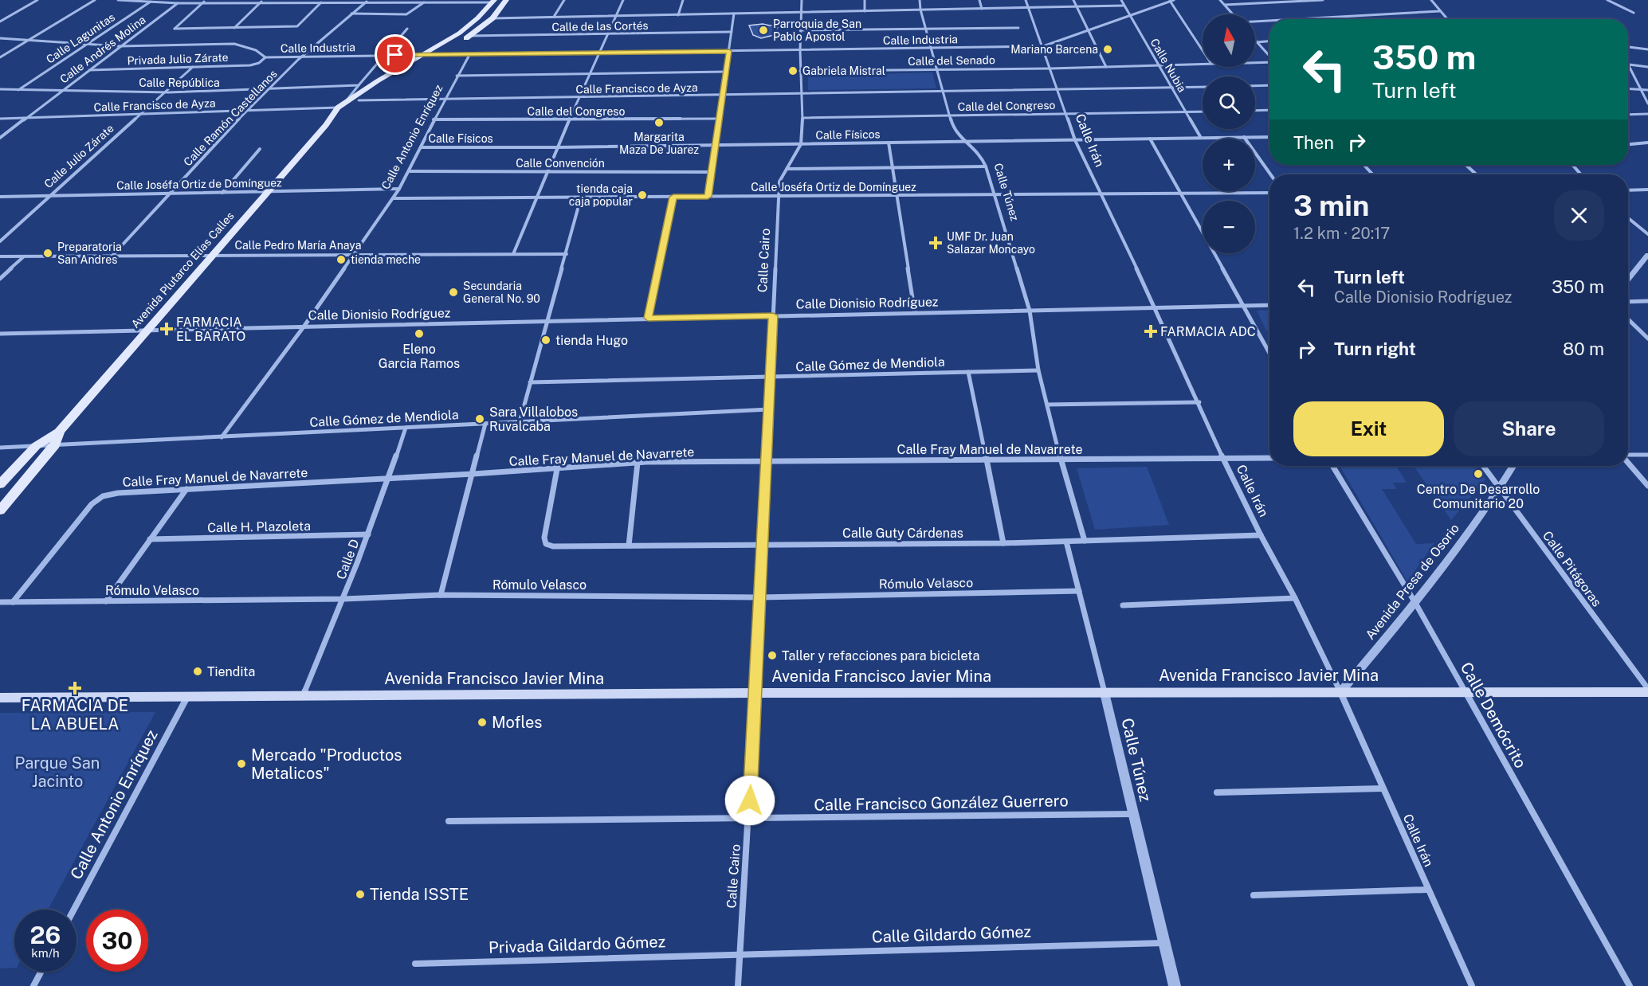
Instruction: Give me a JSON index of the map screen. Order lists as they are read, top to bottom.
{
  "streets": {
    "main road": ["Avenida Plutarco Elías Calles", "Avenida Francisco Javier Mina"],
    "street": [
      "Calle de las Cortés",
      "Calle Lagunitas",
      "Calle Industria",
      "Calle Andrés Molina",
      "Privada Julio Zárate",
      "Calle del Senado",
      "Calle Nubia",
      "Calle República",
      "Calle Francisco de Ayza",
      "Calle del Congreso",
      "Calle Ramón Castellanos",
      "Calle Físicos",
      "Calle Antonio Enríquez",
      "Calle Irán",
      "Calle Julio Zárate",
      "Calle Convención",
      "Calle Joséfa Ortiz de Domínguez",
      "Calle Túnez",
      "Calle Pedro María Anaya",
      "Calle Cairo",
      "Calle Dionisio Rodríguez",
      "Calle Gómez de Mendiola",
      "Calle Fray Manuel de Navarrete",
      "Calle H. Plazoleta",
      "Calle Guty Cárdenas",
      "Calle D",
      "Calle Pitágoras",
      "Avenida Presa de Osorio",
      "Rómulo Velasco",
      "Calle Demócrito",
      "Calle Francisco González Guerrero",
      "Calle Gildardo Gómez",
      "Privada Gildardo Gómez"
    ]
  },
  "crossings": [
    ["Calle Lagunitas", "Calle Industria"],
    ["Calle Lagunitas", "Calle República"],
    ["Calle Industria", "Calle Andrés Molina"],
    ["Calle Industria", "Privada Julio Zárate"],
    ["Calle Industria", "Calle Nubia"],
    ["Calle Industria", "Calle Ramón Castellanos"],
    ["Calle Industria", "Calle Antonio Enríquez"],
    ["Calle Industria", "Calle Irán"],
    ["Calle Industria", "Calle Túnez"],
    ["Calle Industria", "Calle Cairo"],
    ["Calle Industria", "Avenida Plutarco Elías Calles"],
    ["Calle Andrés Molina", "Privada Julio Zárate"],
    ["Calle Andrés Molina", "Calle República"],
    ["Privada Julio Zárate", "Calle Julio Zárate"],
    ["Calle del Senado", "Calle Nubia"],
    ["Calle del Senado", "Calle Irán"],
    ["Calle del Senado", "Calle Túnez"],
    ["Calle del Senado", "Calle Cairo"],
    ["Calle Nubia", "Calle Francisco de Ayza"],
    ["Calle Nubia", "Calle del Congreso"],
    ["Calle Nubia", "Calle Físicos"],
    ["Calle República", "Calle Ramón Castellanos"],
    ["Calle República", "Calle Julio Zárate"],
    ["Calle Francisco de Ayza", "Calle Ramón Castellanos"],
    ["Calle Francisco de Ayza", "Calle Antonio Enríquez"],
    ["Calle Francisco de Ayza", "Calle Irán"],
    ["Calle Francisco de Ayza", "Calle Julio Zárate"],
    ["Calle Francisco de Ayza", "Calle Túnez"],
    ["Calle Francisco de Ayza", "Calle Cairo"],
    ["Calle Francisco de Ayza", "Avenida Plutarco Elías Calles"],
    ["Calle del Congreso", "Calle Antonio Enríquez"],
    ["Calle del Congreso", "Calle Irán"],
    ["Calle del Congreso", "Calle Túnez"],
    ["Calle del Congreso", "Calle Cairo"],
    ["Calle Ramón Castellanos", "Calle Joséfa Ortiz de Domínguez"],
    ["Calle Ramón Castellanos", "Calle Pedro María Anaya"],
    ["Calle Físicos", "Calle Antonio Enríquez"],
    ["Calle Físicos", "Calle Irán"],
    ["Calle Físicos", "Calle Túnez"],
    ["Calle Físicos", "Calle Cairo"],
    ["Calle Antonio Enríquez", "Calle Convención"],
    ["Calle Antonio Enríquez", "Calle Joséfa Ortiz de Domínguez"],
    ["Calle Antonio Enríquez", "Calle Pedro María Anaya"],
    ["Calle Antonio Enríquez", "Calle Dionisio Rodríguez"],
    ["Calle Antonio Enríquez", "Calle Gómez de Mendiola"],
    ["Calle Antonio Enríquez", "Avenida Francisco Javier Mina"],
    ["Calle Irán", "Calle Joséfa Ortiz de Domínguez"],
    ["Calle Irán", "Calle Dionisio Rodríguez"],
    ["Calle Irán", "Calle Fray Manuel de Navarrete"],
    ["Calle Irán", "Calle Guty Cárdenas"],
    ["Calle Irán", "Avenida Presa de Osorio"],
    ["Calle Irán", "Avenida Francisco Javier Mina"],
    ["Calle Julio Zárate", "Calle Joséfa Ortiz de Domínguez"],
    ["Calle Joséfa Ortiz de Domínguez", "Calle Túnez"],
    ["Calle Joséfa Ortiz de Domínguez", "Calle Cairo"],
    ["Calle Joséfa Ortiz de Domínguez", "Avenida Plutarco Elías Calles"],
    ["Calle Túnez", "Calle Dionisio Rodríguez"],
    ["Calle Túnez", "Calle Gómez de Mendiola"],
    ["Calle Túnez", "Calle Fray Manuel de Navarrete"],
    ["Calle Túnez", "Calle Guty Cárdenas"],
    ["Calle Túnez", "Rómulo Velasco"],
    ["Calle Túnez", "Avenida Francisco Javier Mina"],
    ["Calle Túnez", "Calle Francisco González Guerrero"],
    ["Calle Túnez", "Calle Gildardo Gómez"],
    ["Calle Pedro María Anaya", "Avenida Plutarco Elías Calles"],
    ["Calle Cairo", "Calle Dionisio Rodríguez"],
    ["Calle Cairo", "Calle Gómez de Mendiola"],
    ["Calle Cairo", "Calle Fray Manuel de Navarrete"],
    ["Calle Cairo", "Calle Guty Cárdenas"],
    ["Calle Cairo", "Rómulo Velasco"],
    ["Calle Cairo", "Avenida Francisco Javier Mina"],
    ["Calle Cairo", "Calle Francisco González Guerrero"],
    ["Calle Cairo", "Calle Gildardo Gómez"],
    ["Calle Cairo", "Privada Gildardo Gómez"],
    ["Avenida Plutarco Elías Calles", "Calle Dionisio Rodríguez"],
    ["Avenida Plutarco Elías Calles", "Calle Gómez de Mendiola"],
    ["Calle Gómez de Mendiola", "Calle D"],
    ["Calle Fray Manuel de Navarrete", "Calle Guty Cárdenas"],
    ["Calle Fray Manuel de Navarrete", "Calle D"],
    ["Calle Fray Manuel de Navarrete", "Rómulo Velasco"],
    ["Calle H. Plazoleta", "Calle D"],
    ["Calle D", "Rómulo Velasco"],
    ["Calle D", "Avenida Francisco Javier Mina"],
    ["Calle Pitágoras", "Avenida Presa de Osorio"],
    ["Calle Pitágoras", "Avenida Francisco Javier Mina"],
    ["Avenida Presa de Osorio", "Avenida Francisco Javier Mina"],
    ["Avenida Presa de Osorio", "Calle Demócrito"],
    ["Avenida Francisco Javier Mina", "Calle Demócrito"],
    ["Calle Gildardo Gómez", "Privada Gildardo Gómez"]
  ],
  "parks": ["Parque San Jacinto"],
  "places": {
    "other": [
      "Parroquia de San Pablo Apostol",
      "Mariano Barcena",
      "Gabriela Mistral",
      "Margarita Maza De Juarez",
      "tienda caja caja popular",
      "Preparatoria San Andres",
      "tienda meche",
      "Secundaria General No. 90",
      "Eleno Garcia Ramos",
      "tienda Hugo",
      "Sara Villalobos Ruvalcaba",
      "Centro De Desarrollo Comunitario 20",
      "Taller y refacciones para bicicleta",
      "Tiendita",
      "Mofles",
      "Mercado \"Productos Metalicos\"",
      "Tienda ISSTE"
    ],
    "health": [
      "UMF Dr. Juan Salazar Moncayo",
      "FARMACIA EL BARATO",
      "FARMACIA ADC",
      "FARMACIA DE LA ABUELA"
    ]
  },
  "north": "top",
  "page": {
    "map_buttons": ["+", "−"],
    "turn": ["350 m", "Turn left"],
    "then": "Then",
    "heading": ["3 min", "1.2 km · 20:17"],
    "list": [
      {
        "name": "Turn left",
        "note": "Calle Dionisio Rodríguez",
        "value": "350 m"
      },
      {
        "name": "Turn right",
        "value": "80 m"
      }
    ],
    "buttons": ["Exit", "Share"],
    "speed": "26 km/h",
    "limit": "30"
  }
}
